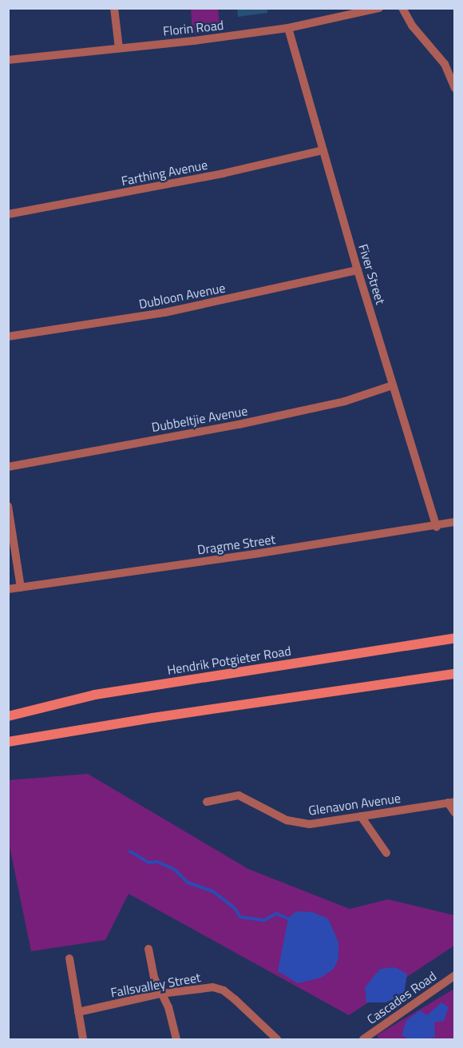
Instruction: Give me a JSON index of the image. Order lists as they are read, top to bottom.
{
  "streets": {
    "main road": ["Hendrik Potgieter Road"],
    "street": [
      "Florin Road",
      "Farthing Avenue",
      "Fiver Street",
      "Dubloon Avenue",
      "Dubbeltjie Avenue",
      "Dragme Street",
      "Glenavon Avenue",
      "Fallsvalley Street",
      "Cascades Road"
    ]
  },
  "crossings": [
    ["Florin Road", "Fiver Street"],
    ["Farthing Avenue", "Fiver Street"],
    ["Fiver Street", "Dubloon Avenue"],
    ["Fiver Street", "Dubbeltjie Avenue"],
    ["Fiver Street", "Dragme Street"]
  ]
}
